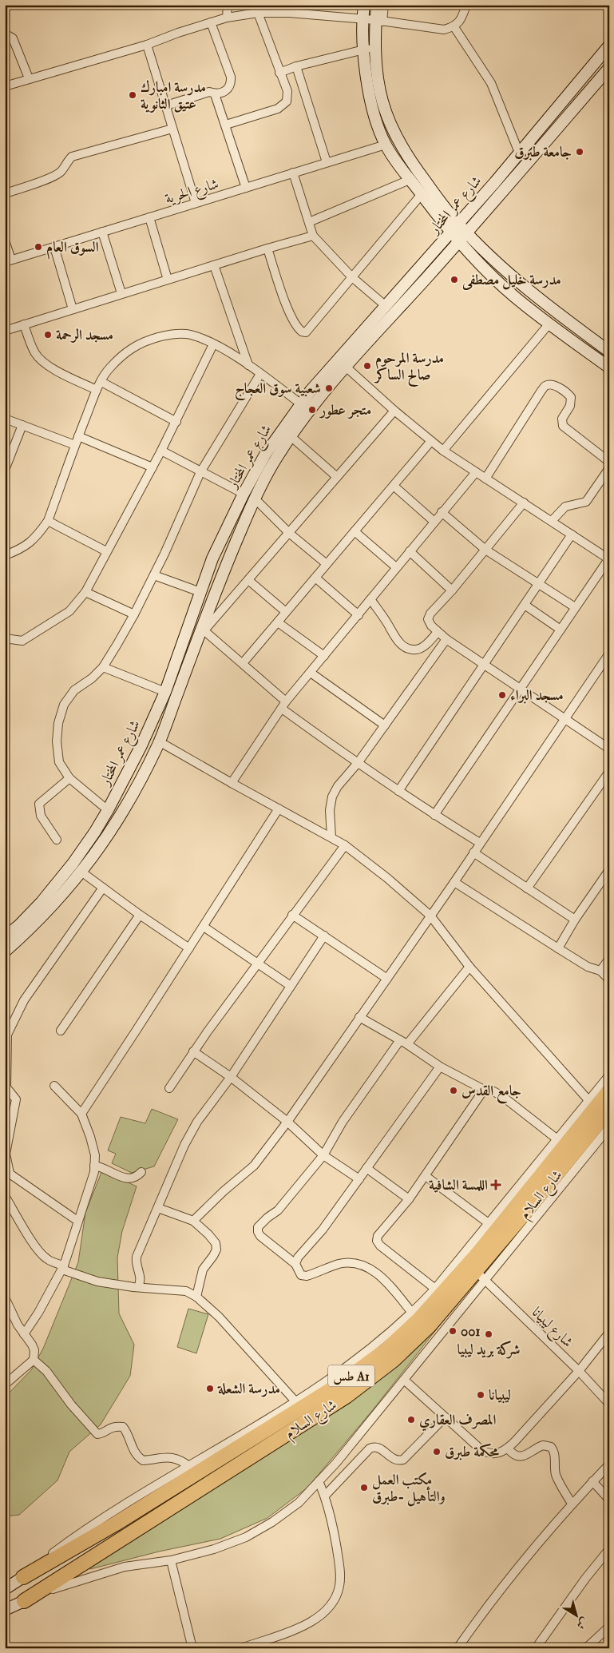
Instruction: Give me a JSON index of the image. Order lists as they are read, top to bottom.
{
  "streets": {
    "highway": ["شارع السلام", "طس A1"],
    "street": ["شارع الحرية", "شارع عمر المختار", "شارع ليبيانا"]
  },
  "crossings": [
    ["شارع السلام", "شارع ليبيانا"]
  ],
  "places": {
    "other": [
      "مدرسة امبارك عتيق الثانوية",
      "جامعة طبرق",
      "السوق العام",
      "مدرسة خليل مصطفى",
      "مسجد الرحمة",
      "مدرسة المرحوم صالح الساكر",
      "شعبية سوق العجاج",
      "متجر عطور",
      "مسجد البراء",
      "جامع القدس",
      "001",
      "شركة بريد ليبيا",
      "مدرسة الشعلة",
      "ليبيانا",
      "المصرف العقاري",
      "محكمة طبرق",
      "مكتب العمل والتأهيل -طبرق"
    ],
    "health": ["اللمسة الشافية"]
  },
  "north": "bottom right"
}
